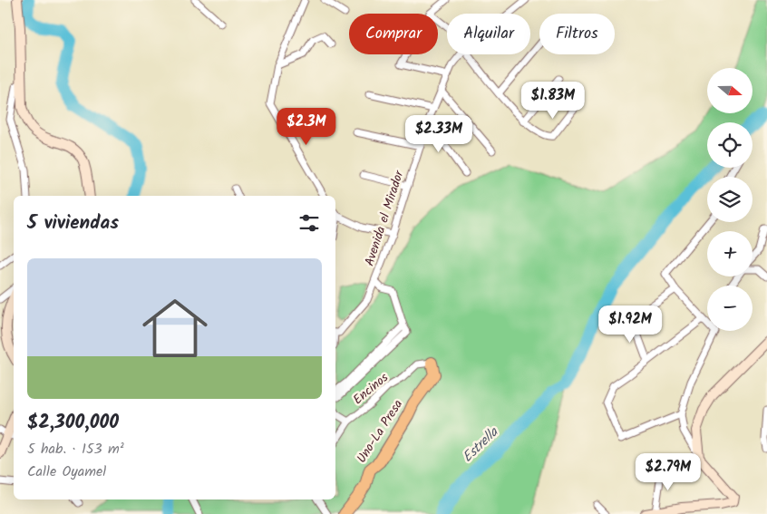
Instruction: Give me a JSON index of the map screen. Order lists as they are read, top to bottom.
{
  "streets": {
    "highway": ["Uno-La Presa"],
    "street": ["Avenida el Mirador", "Encinos"]
  },
  "crossings": [
    ["Encinos", "Uno-La Presa"]
  ],
  "water": ["Estrella"],
  "north": "right",
  "page": {
    "chip": ["Comprar", "Alquilar", "Filtros"],
    "map_buttons": ["+", "−"],
    "price": [
      "$1.83M",
      "$2.3M",
      "$2.33M",
      "$1.92M",
      "$2.79M"
    ],
    "heading": "5 viviendas",
    "list": [
      {
        "name": "$2,300,000",
        "note": "5 hab. · 153 m² · Calle Oyamel"
      }
    ]
  }
}
